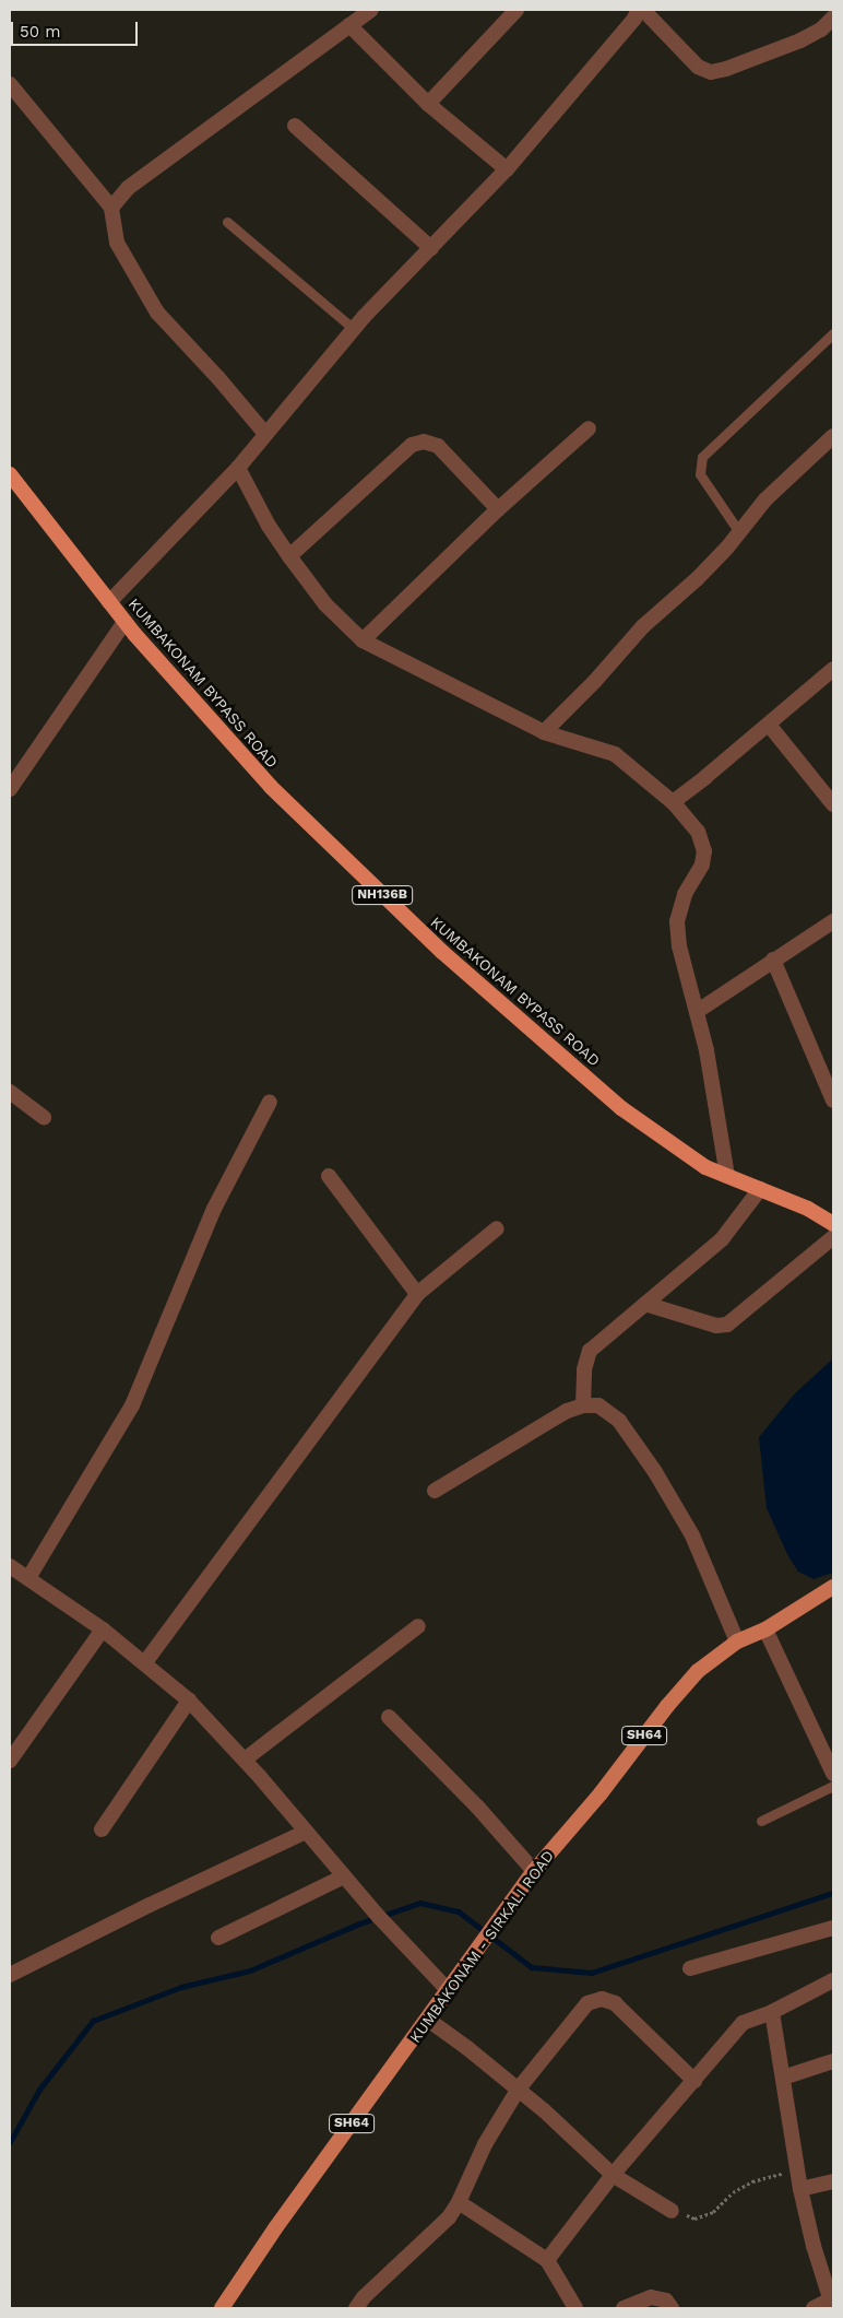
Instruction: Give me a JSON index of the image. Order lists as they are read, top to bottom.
{
  "streets": {
    "highway": ["KUMBAKONAM BYPASS ROAD", "NH136B"],
    "main road": ["SH64", "KUMBAKONAM - SIRKALI ROAD"]
  },
  "scale_bar": "50 m"
}
